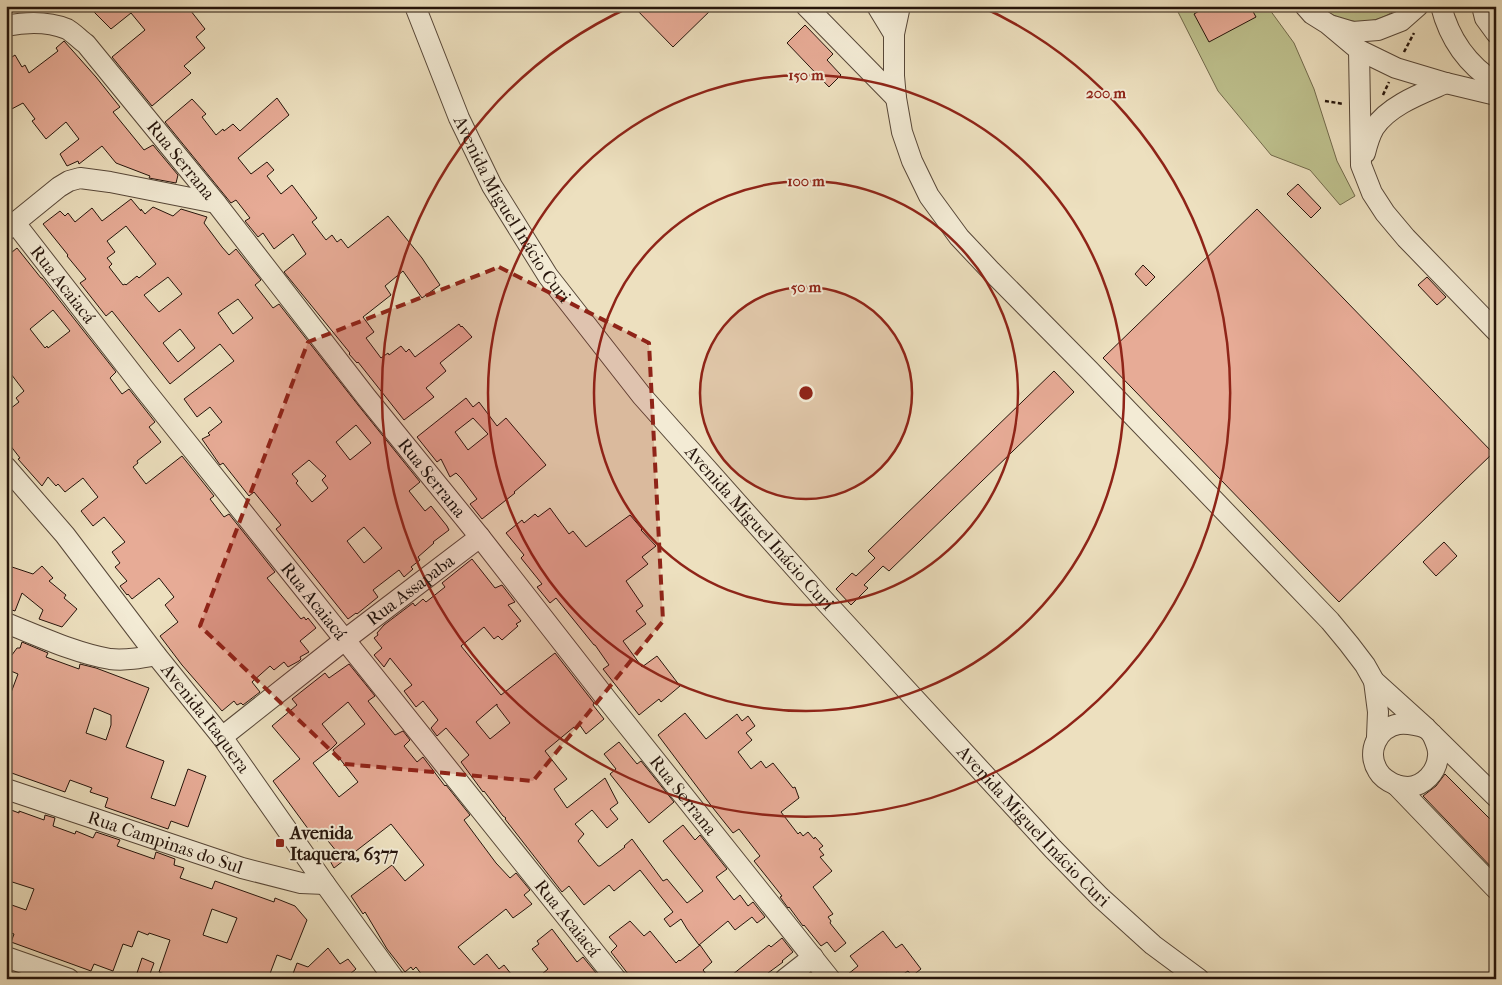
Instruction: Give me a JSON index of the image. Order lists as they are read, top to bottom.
{
  "streets": {
    "street": [
      "Rua Serrana",
      "Avenida Miguel Inácio Curi",
      "Rua Acaiacá",
      "Rua Assapaba",
      "Avenida Itaquera",
      "Rua Campinas do Sul"
    ]
  },
  "crossings": [
    ["Rua Serrana", "Rua Assapaba"],
    ["Rua Acaiacá", "Rua Assapaba"],
    ["Rua Assapaba", "Avenida Itaquera"],
    ["Avenida Itaquera", "Rua Campinas do Sul"]
  ],
  "places": {
    "transit": ["Avenida Itaquera, 6377"]
  },
  "rings": [
    "150 m",
    "200 m",
    "100 m",
    "50 m"
  ]
}
